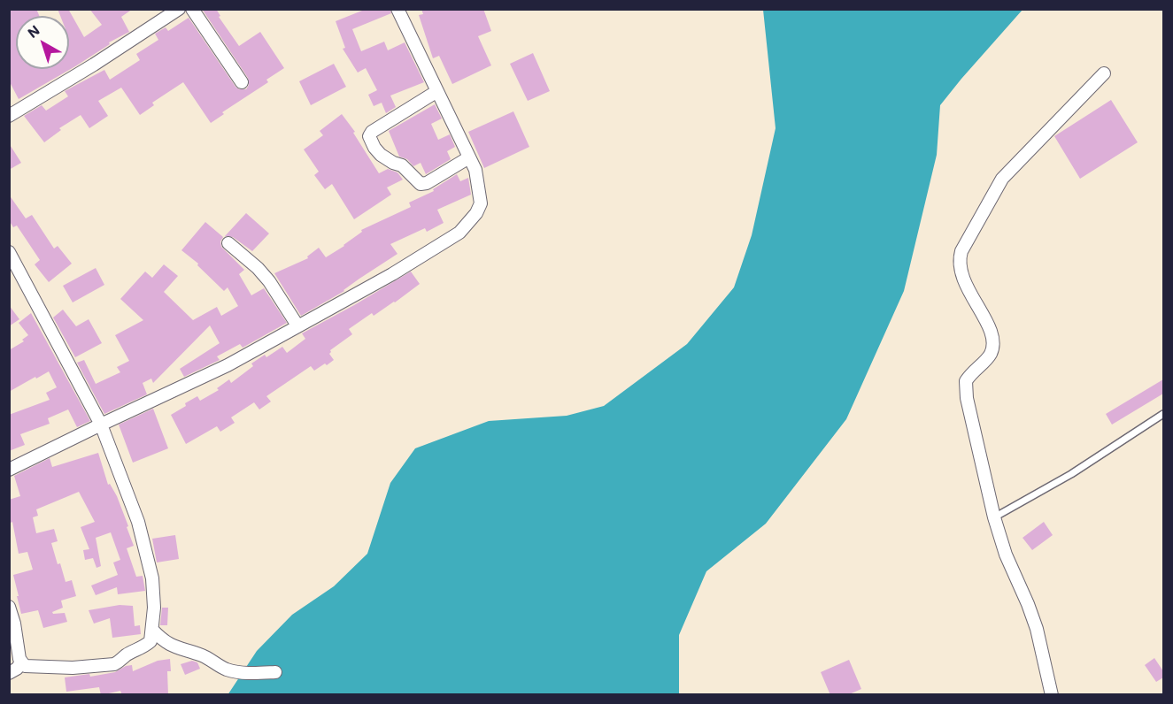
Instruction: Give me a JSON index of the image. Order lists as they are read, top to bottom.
{
  "north": "top left"
}
